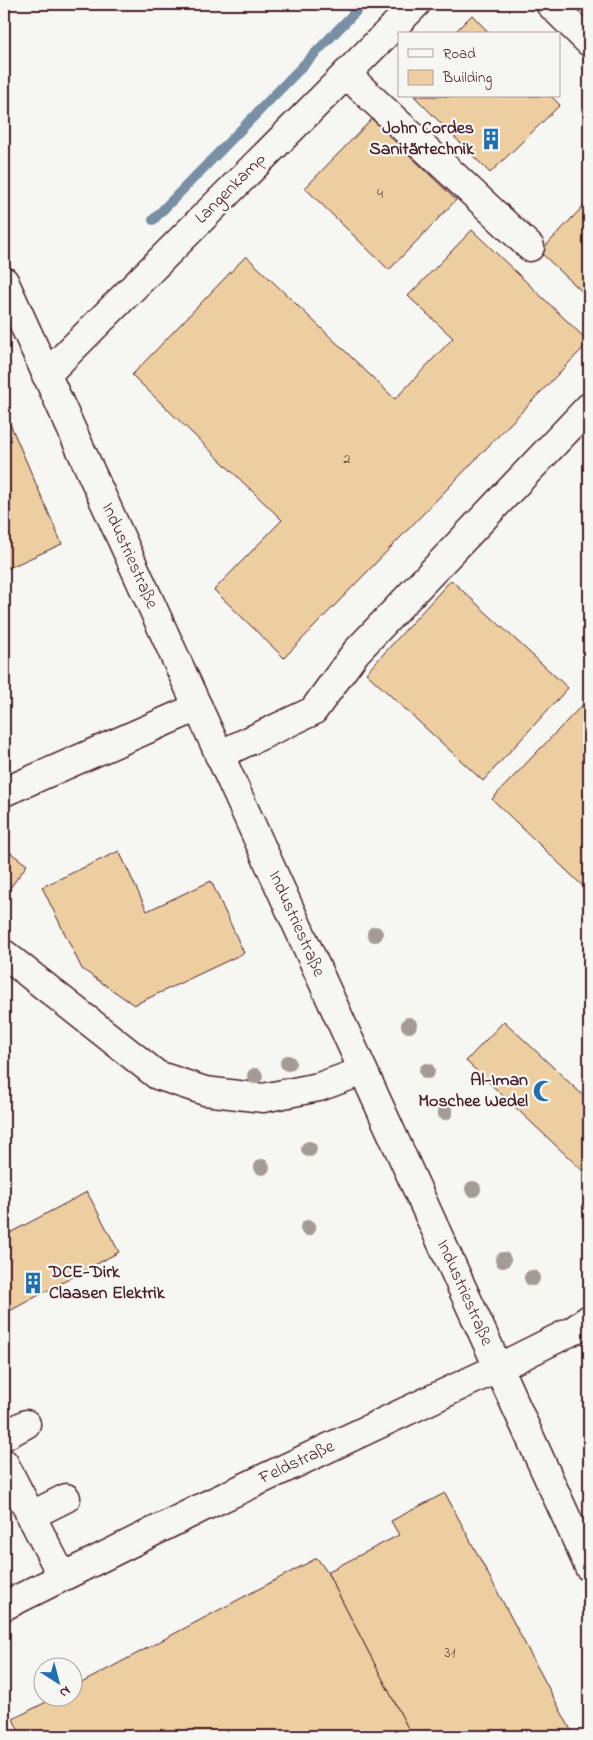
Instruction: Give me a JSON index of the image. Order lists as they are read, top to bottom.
{
  "streets": {
    "street": ["Langenkamp", "Industriestraße", "Feldstraße"]
  },
  "crossings": [
    ["Langenkamp", "Industriestraße"],
    ["Industriestraße", "Feldstraße"]
  ],
  "places": {
    "building": ["John Cordes Sanitärtechnik", "DCE-Dirk Claasen Elektrik"],
    "mosque": ["Al-Iman Moschee Wedel"]
  },
  "house_numbers": ["4", "2", "31"],
  "legend": ["Road", "Building"],
  "north": "bottom right"
}
